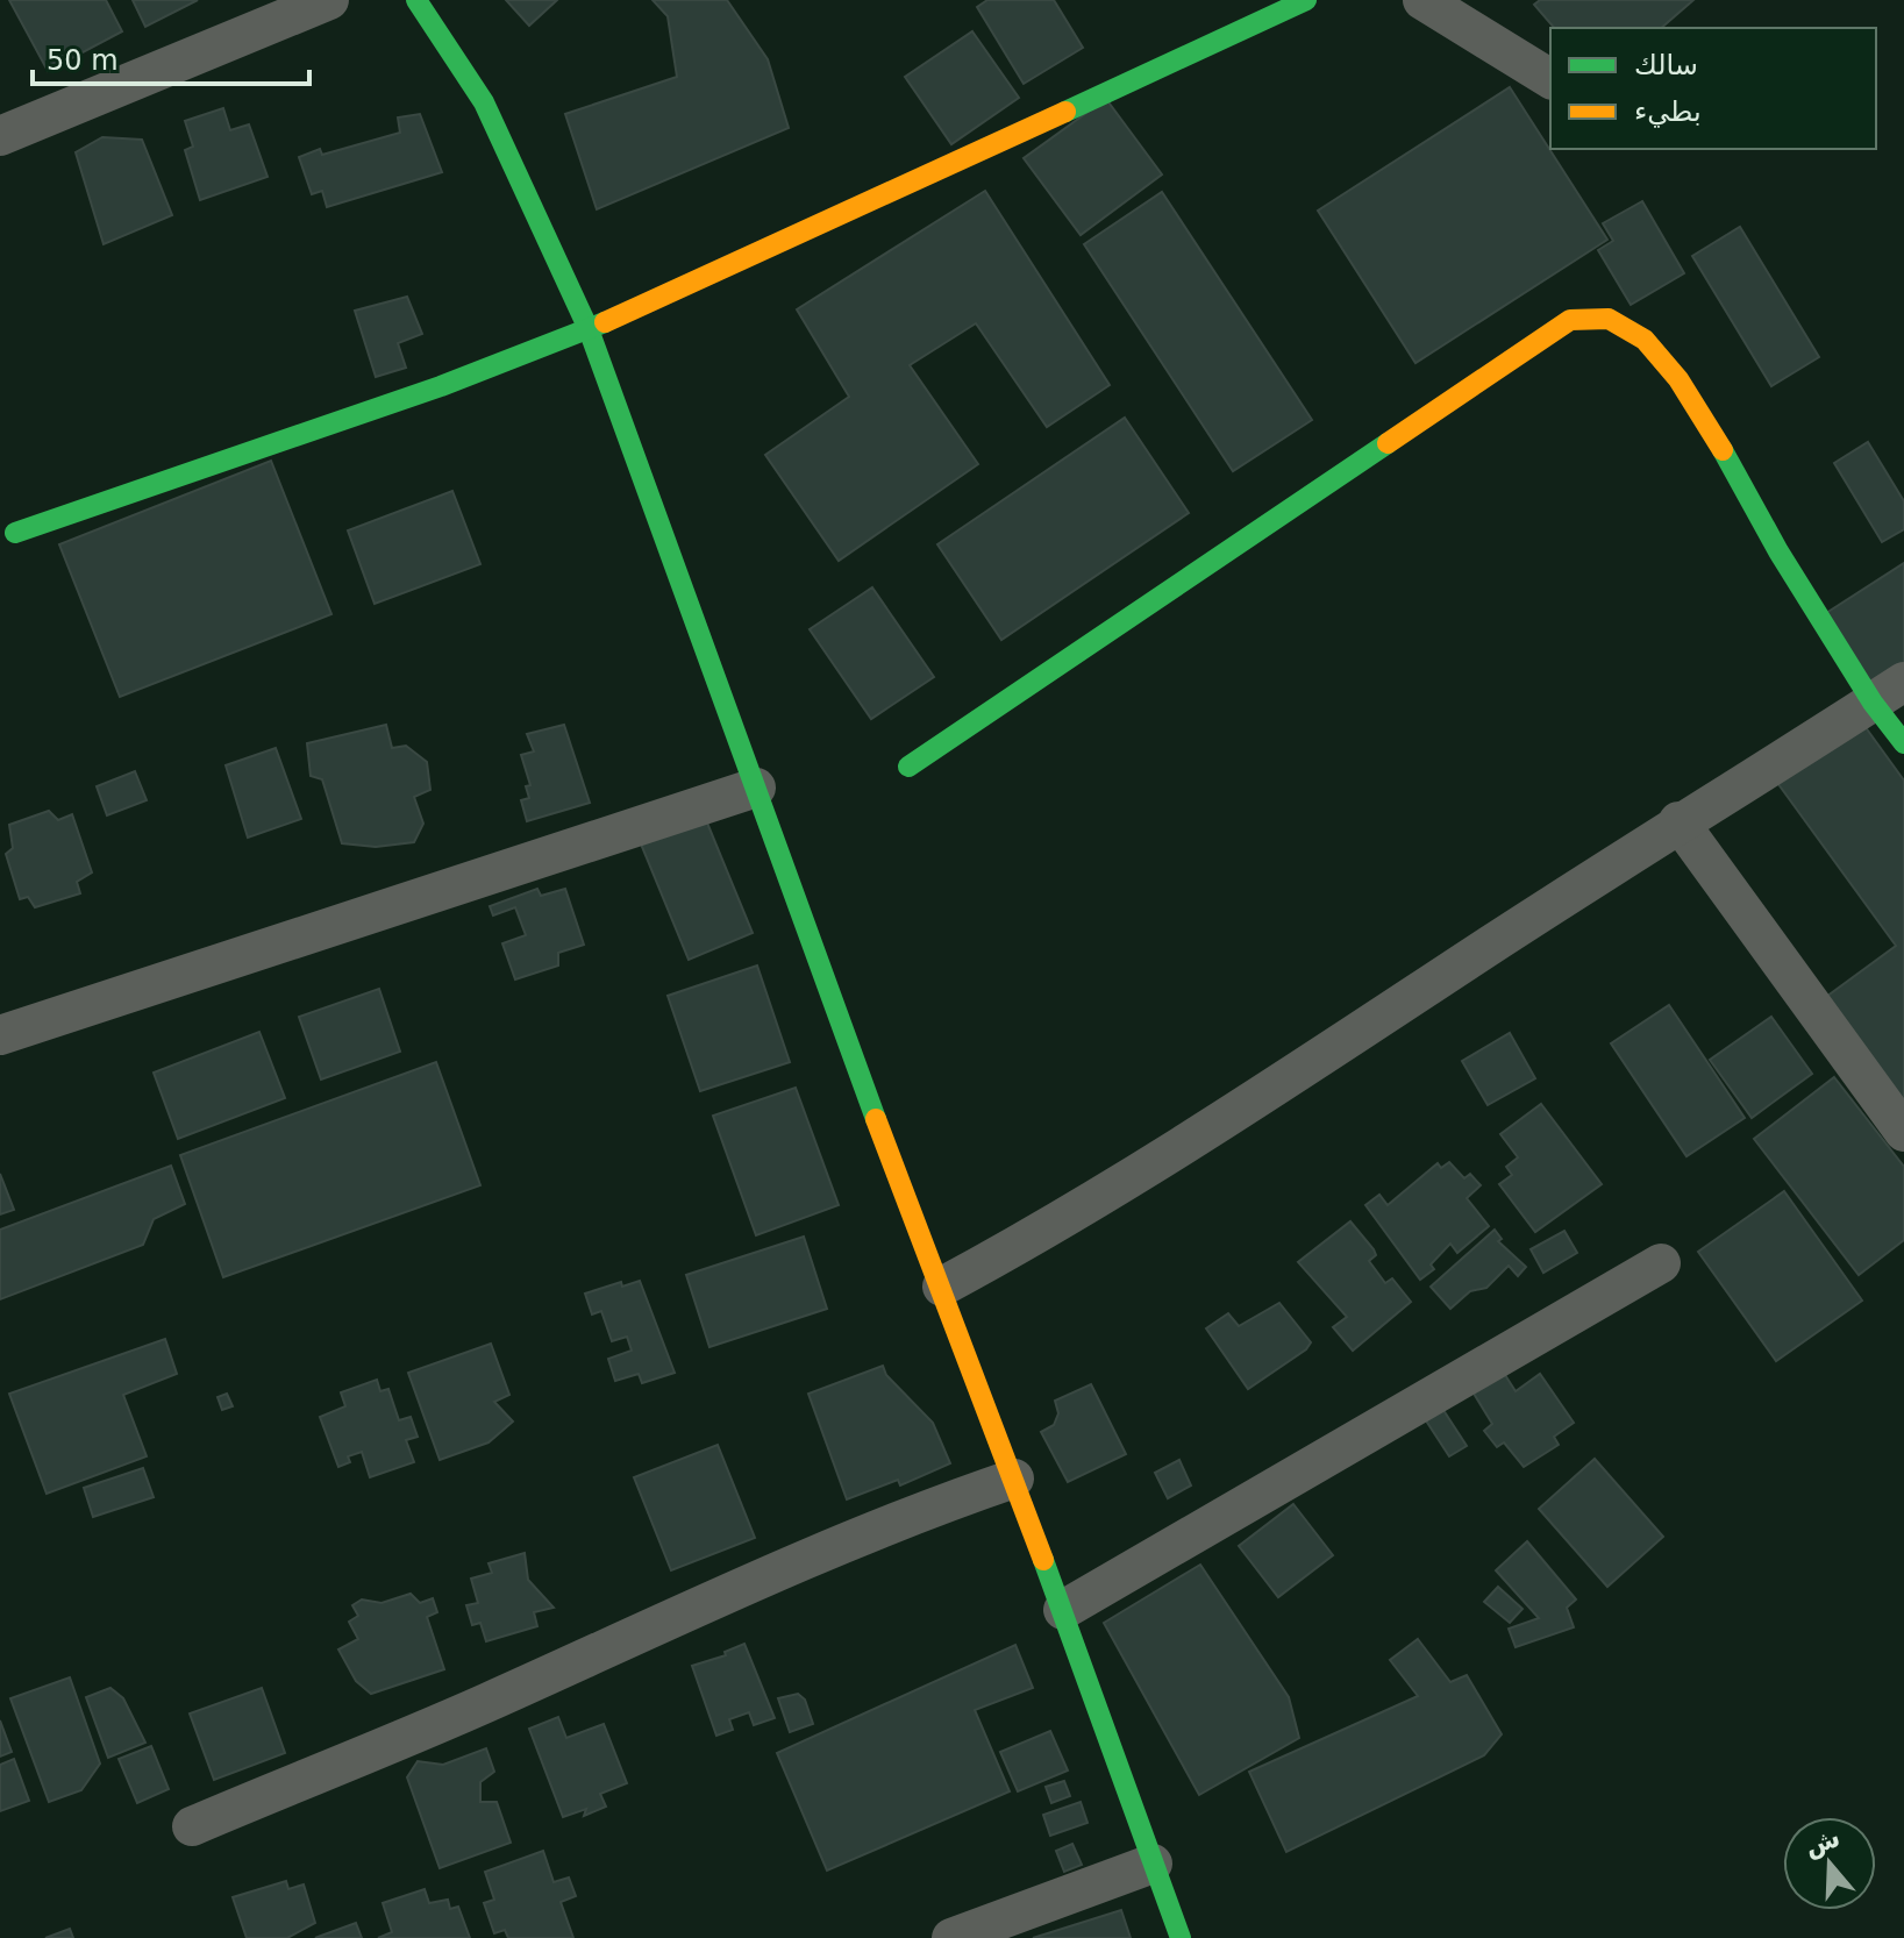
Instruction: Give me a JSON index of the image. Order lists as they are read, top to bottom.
{
  "legend": ["سالك", "بطيء"],
  "scale_bar": "50 m",
  "north": "top"
}
